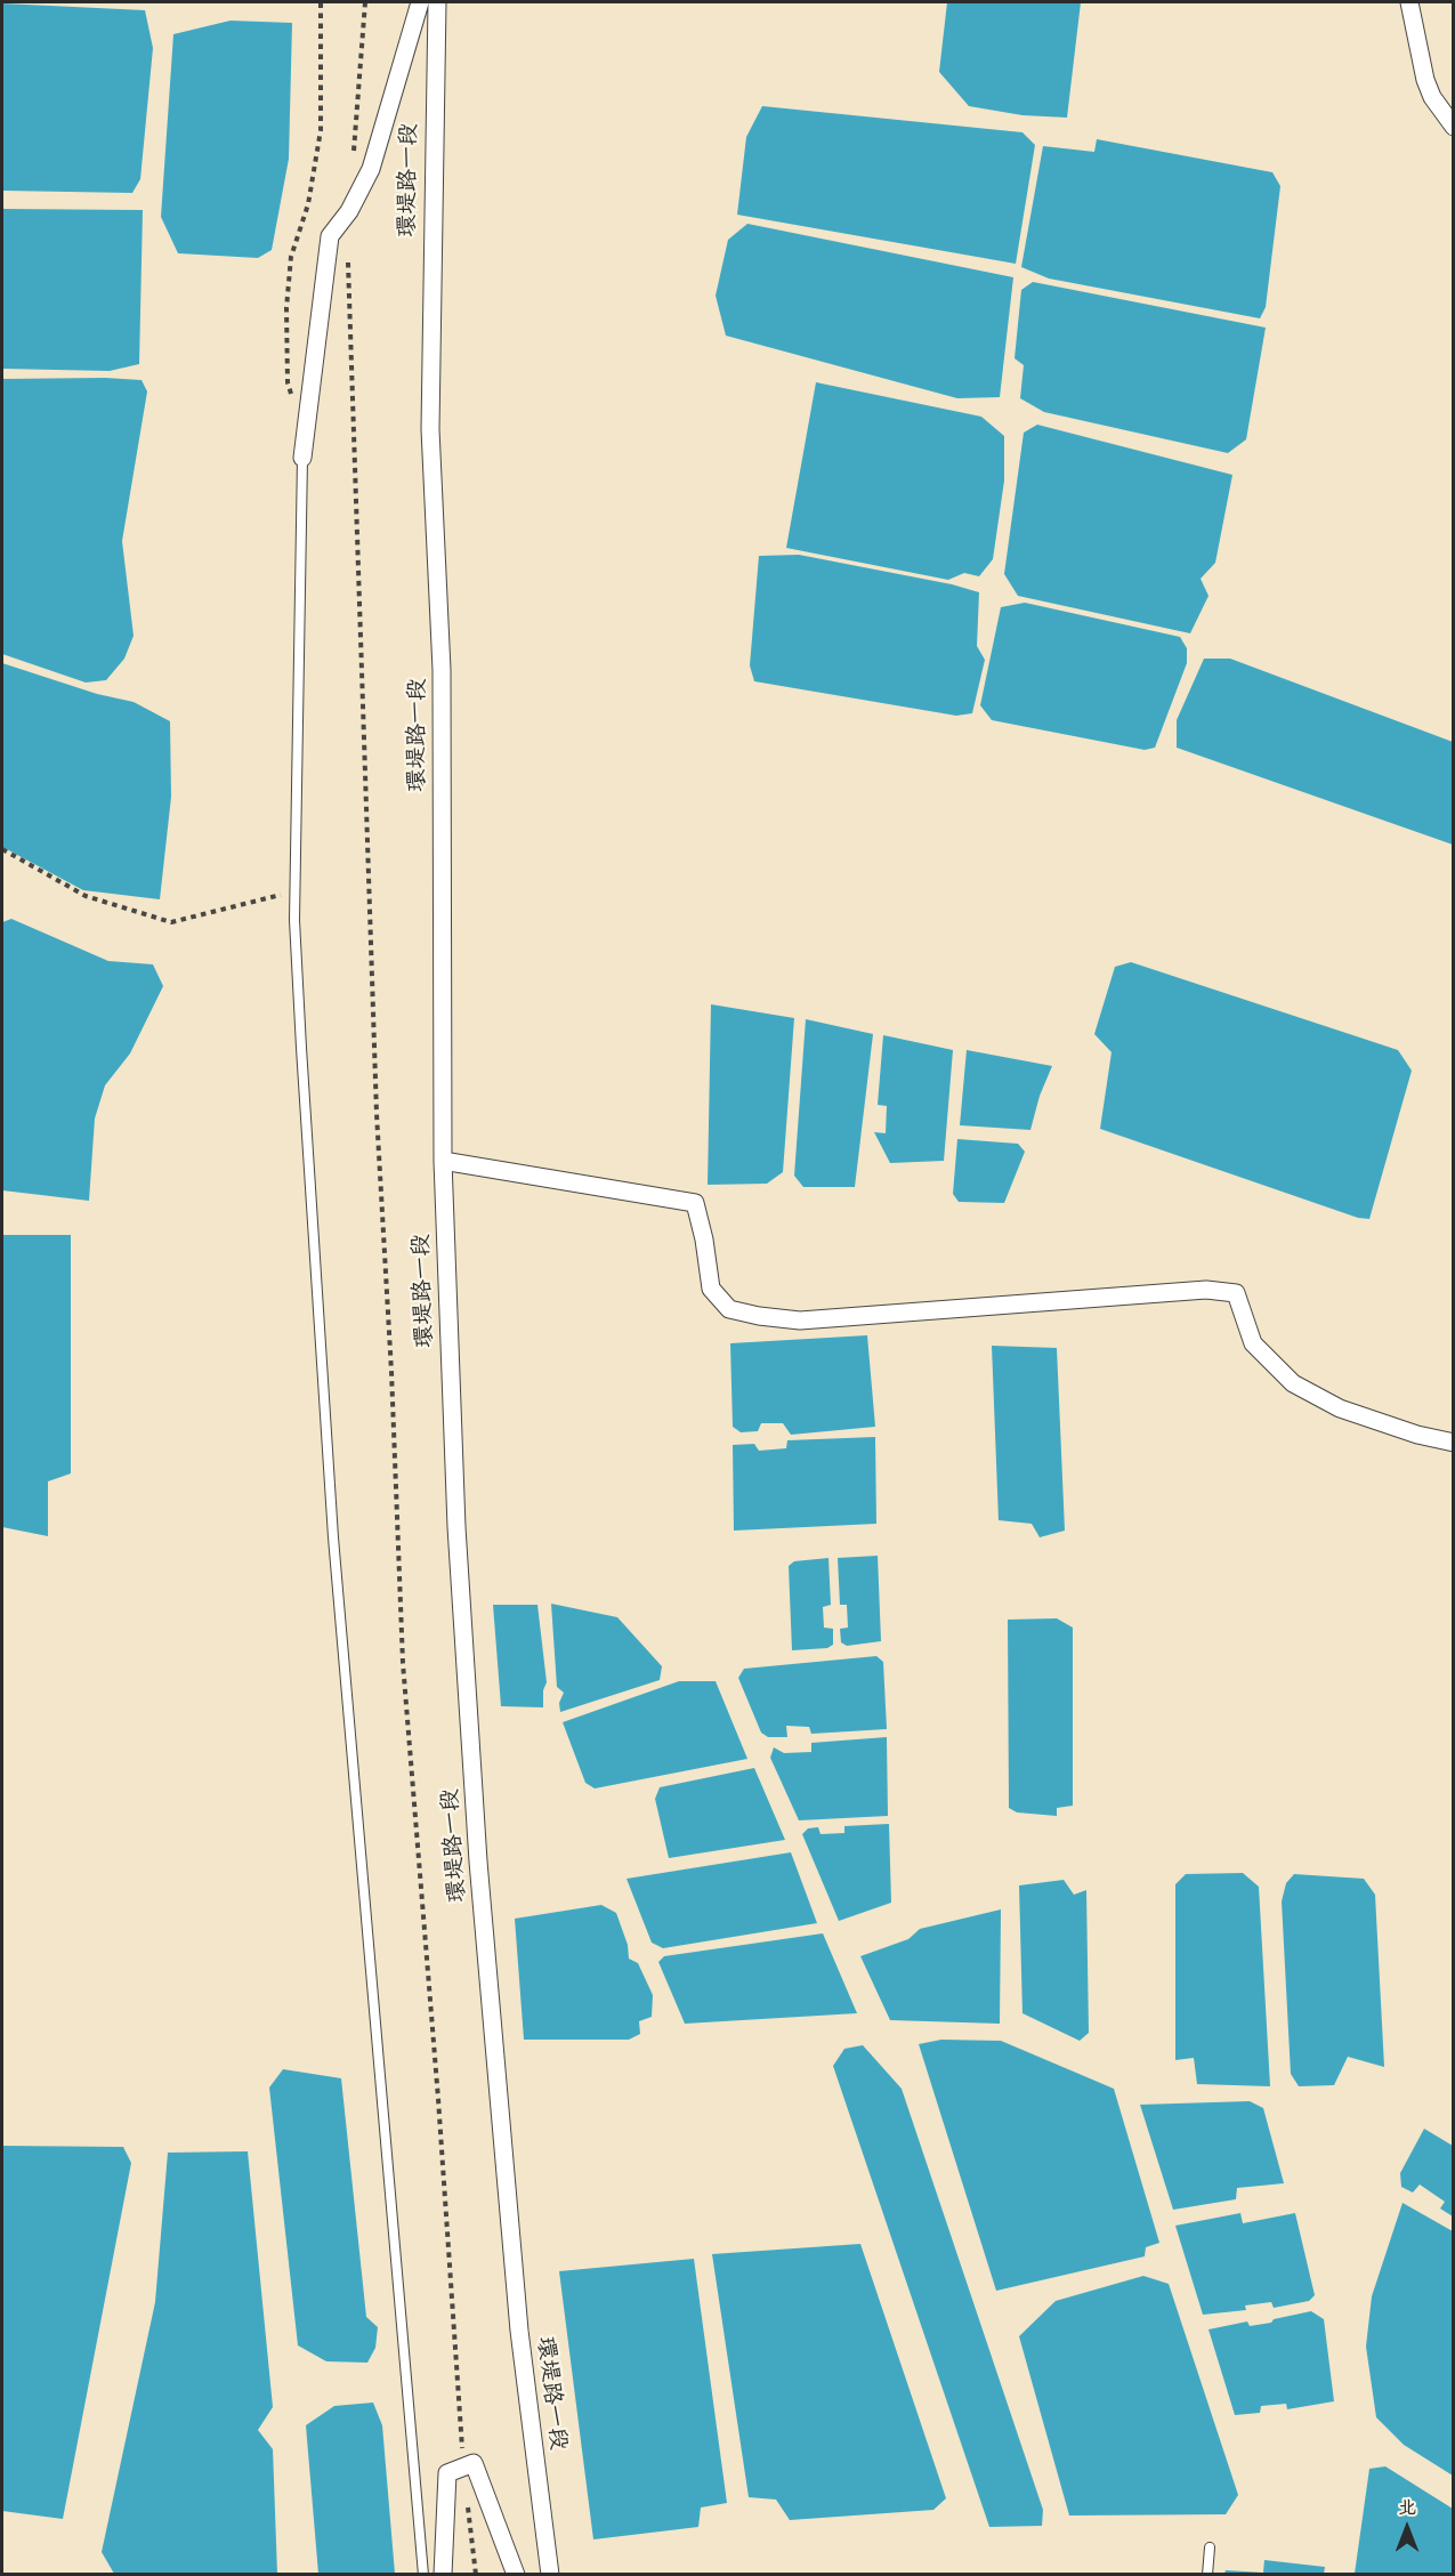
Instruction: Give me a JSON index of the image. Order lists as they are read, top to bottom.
{
  "streets": {
    "street": ["環堤路一段"]
  },
  "north": "top"
}
